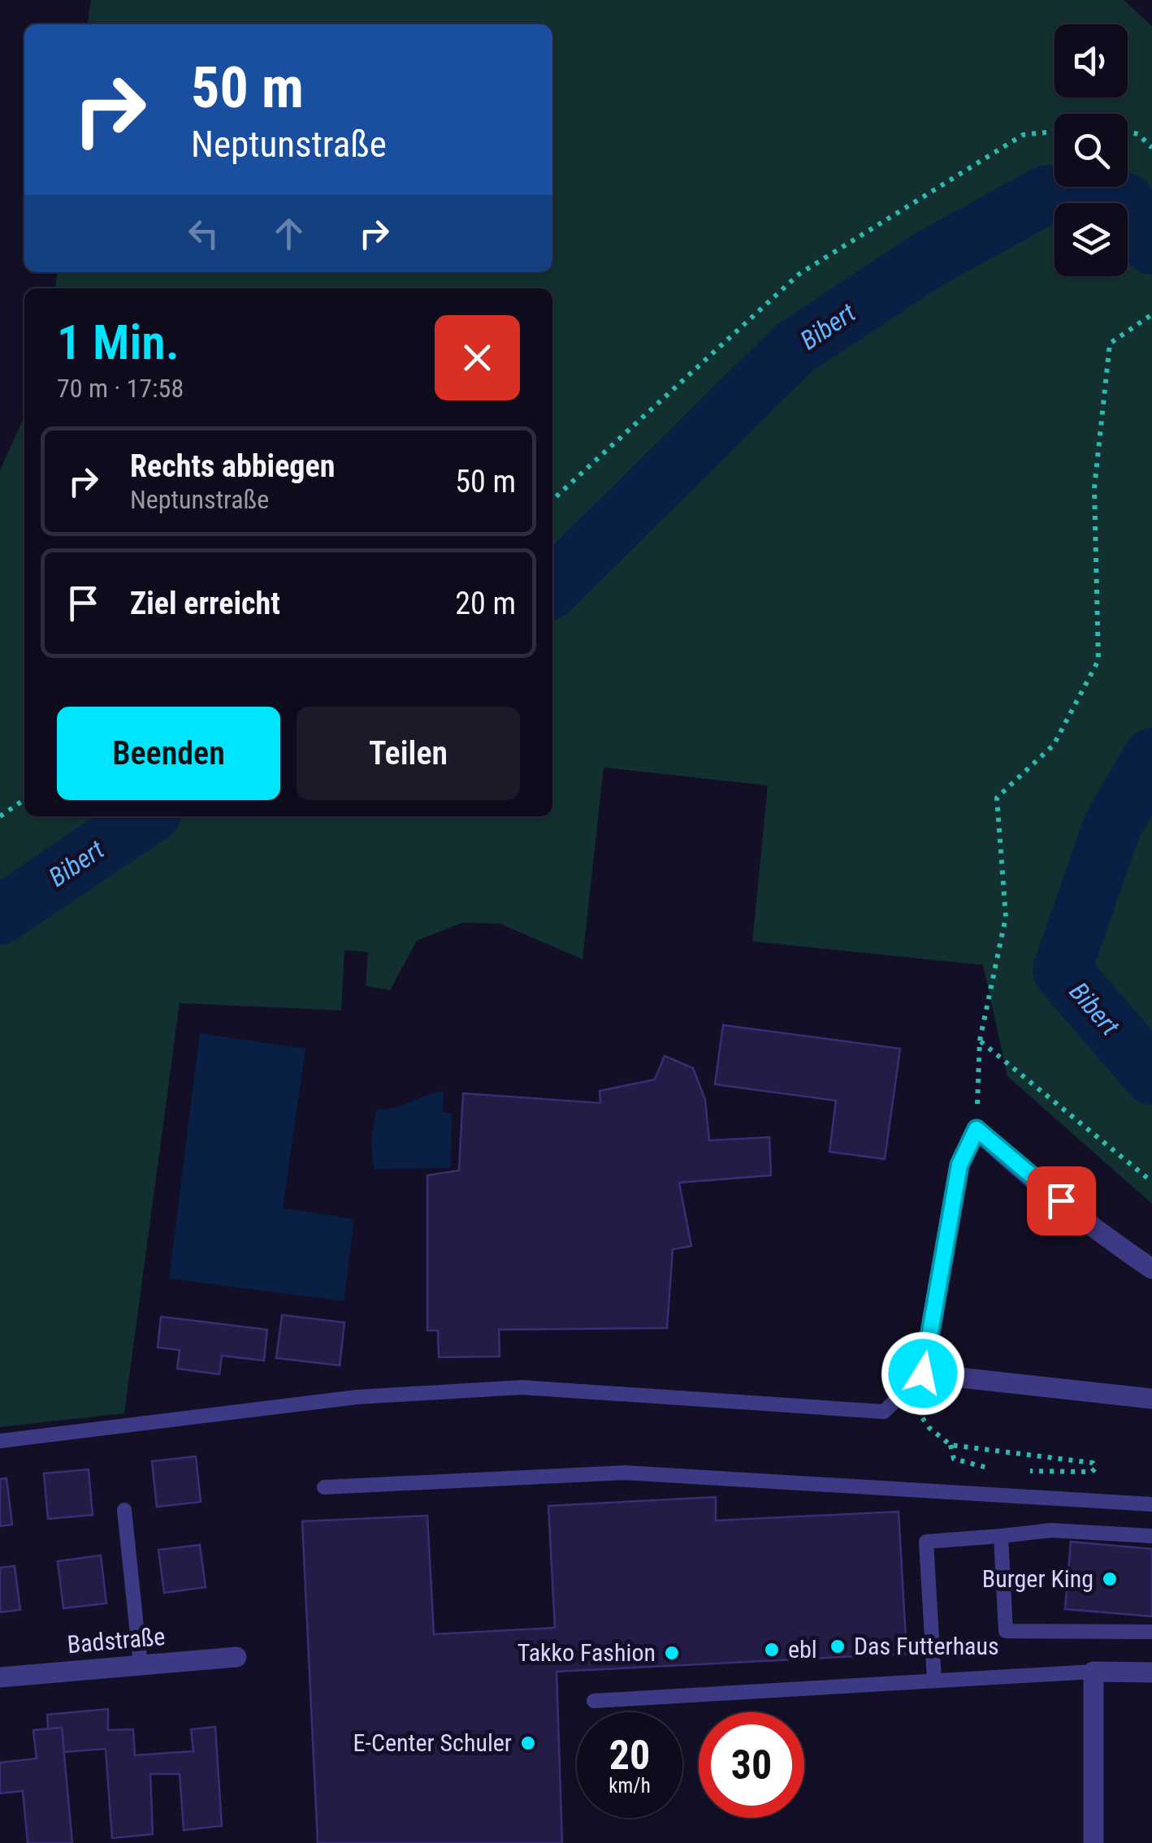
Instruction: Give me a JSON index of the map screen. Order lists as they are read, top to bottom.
{
  "streets": {
    "street": ["Badstraße"]
  },
  "water": ["Bibert"],
  "places": [
    "Burger King",
    "Das Futterhaus",
    "ebl",
    "Takko Fashion",
    "E-Center Schuler"
  ],
  "page": {
    "turn": ["50 m", "Neptunstraße"],
    "heading": ["1 Min.", "70 m · 17:58"],
    "list": [
      {
        "name": "Rechts abbiegen",
        "note": "Neptunstraße",
        "value": "50 m"
      },
      {
        "name": "Ziel erreicht",
        "value": "20 m"
      }
    ],
    "buttons": ["Beenden", "Teilen"],
    "speed": "20 km/h",
    "limit": "30"
  }
}
